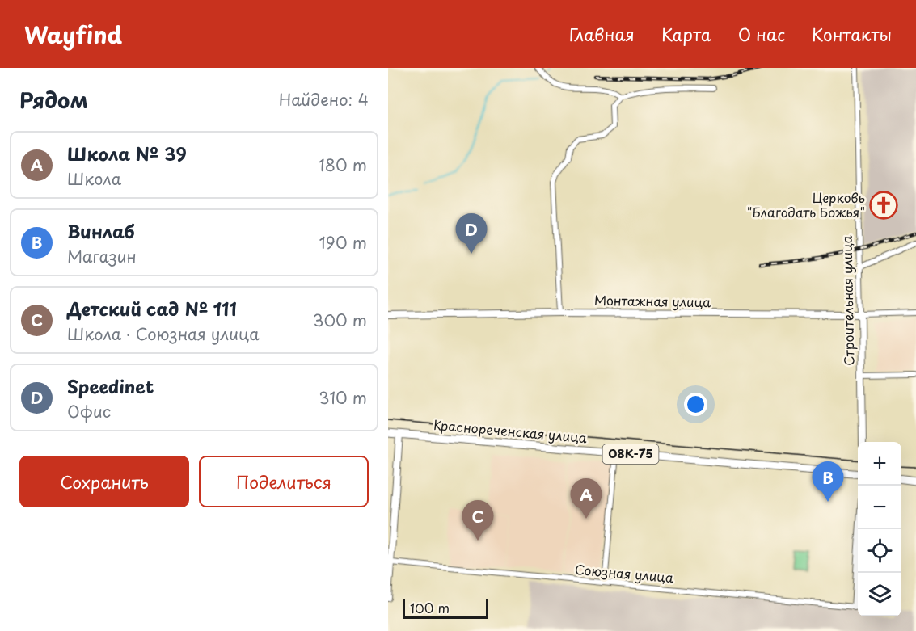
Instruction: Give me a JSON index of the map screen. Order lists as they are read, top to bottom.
{
  "streets": {
    "main road": ["Краснореченская улица", "08К-75"],
    "street": ["Строительная улица", "Монтажная улица", "Союзная улица"]
  },
  "crossings": [
    ["Строительная улица", "Монтажная улица"]
  ],
  "places": {
    "church": ["Церковь \"Благодать Божья\""]
  },
  "scale_bar": "100 m",
  "page": {
    "header": "Wayfind",
    "nav": [
      "Главная",
      "Карта",
      "О нас",
      "Контакты"
    ],
    "heading": ["Рядом", "Найдено: 4"],
    "list": [
      {
        "mark": "A",
        "name": "Школа № 39",
        "note": "Школа",
        "value": "180 m"
      },
      {
        "mark": "B",
        "name": "Винлаб",
        "note": "Магазин",
        "value": "190 m"
      },
      {
        "mark": "C",
        "name": "Детский сад № 111",
        "note": "Школа · Союзная улица",
        "value": "300 m"
      },
      {
        "mark": "D",
        "name": "Speedinet",
        "note": "Офис",
        "value": "310 m"
      }
    ],
    "pins": [
      "D",
      "B",
      "A",
      "C"
    ],
    "buttons": ["Сохранить", "Поделиться"],
    "map_buttons": ["+", "−"],
    "scale": "100 m"
  }
}
